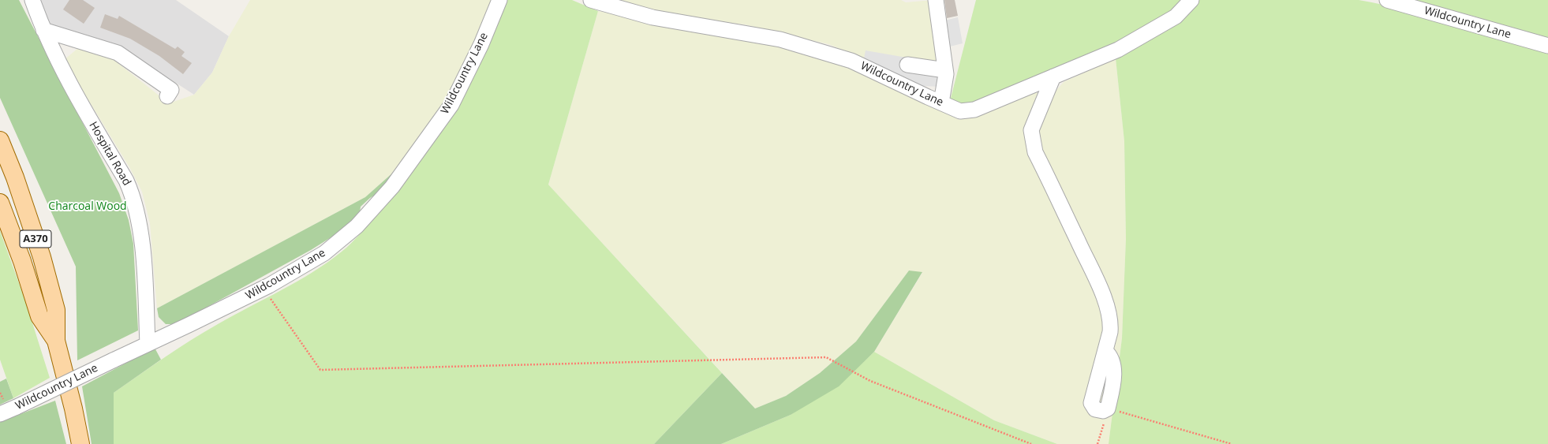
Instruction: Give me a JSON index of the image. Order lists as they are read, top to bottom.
{
  "streets": {
    "main road": ["A370"],
    "street": ["Wildcountry Lane", "Hospital Road"]
  },
  "crossings": [
    ["Wildcountry Lane", "Hospital Road"]
  ],
  "parks": ["Charcoal Wood"]
}
